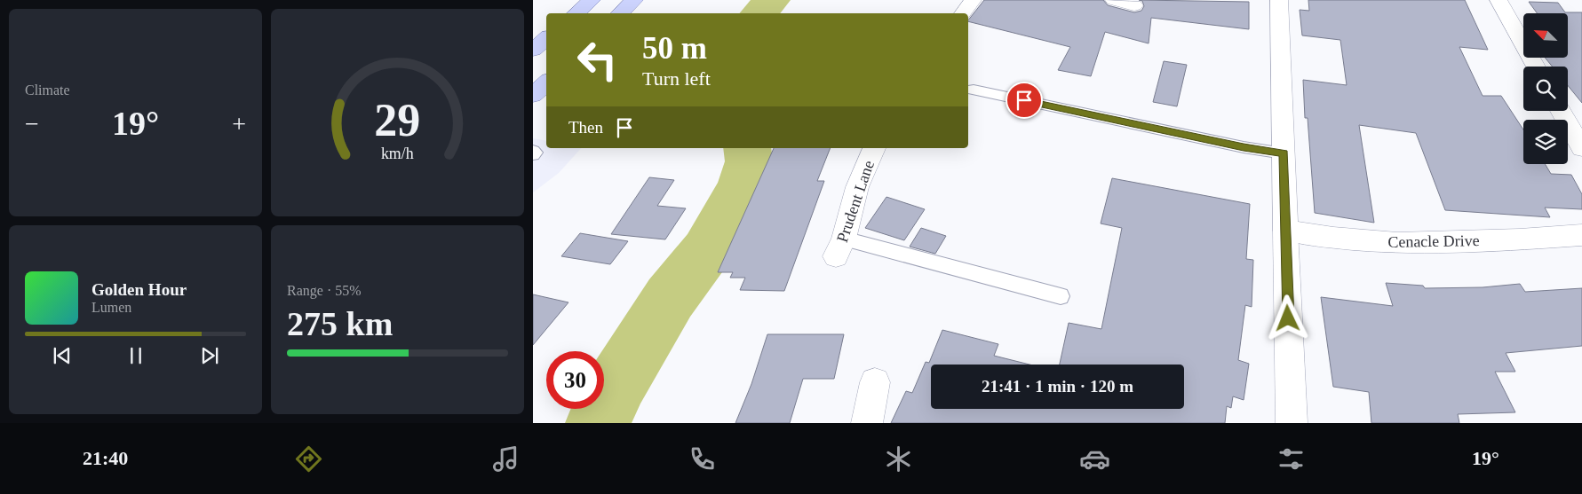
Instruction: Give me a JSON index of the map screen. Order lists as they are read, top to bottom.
{
  "streets": {
    "street": ["Prudent Lane", "Cenacle Drive"]
  },
  "north": "top left",
  "page": {
    "tile": [
      "Climate",
      ["Range · 55%", "275 km"]
    ],
    "turn": ["50 m", "Turn left"],
    "heat": ["−", "19°", "+"],
    "then": "Then",
    "song": ["Golden Hour", "Lumen"],
    "limit": "30",
    "trip": "21:41 · 1 min · 120 m",
    "tabs": ["21:40", "19°"],
    "gauge": ["29", "km/h"]
  }
}
